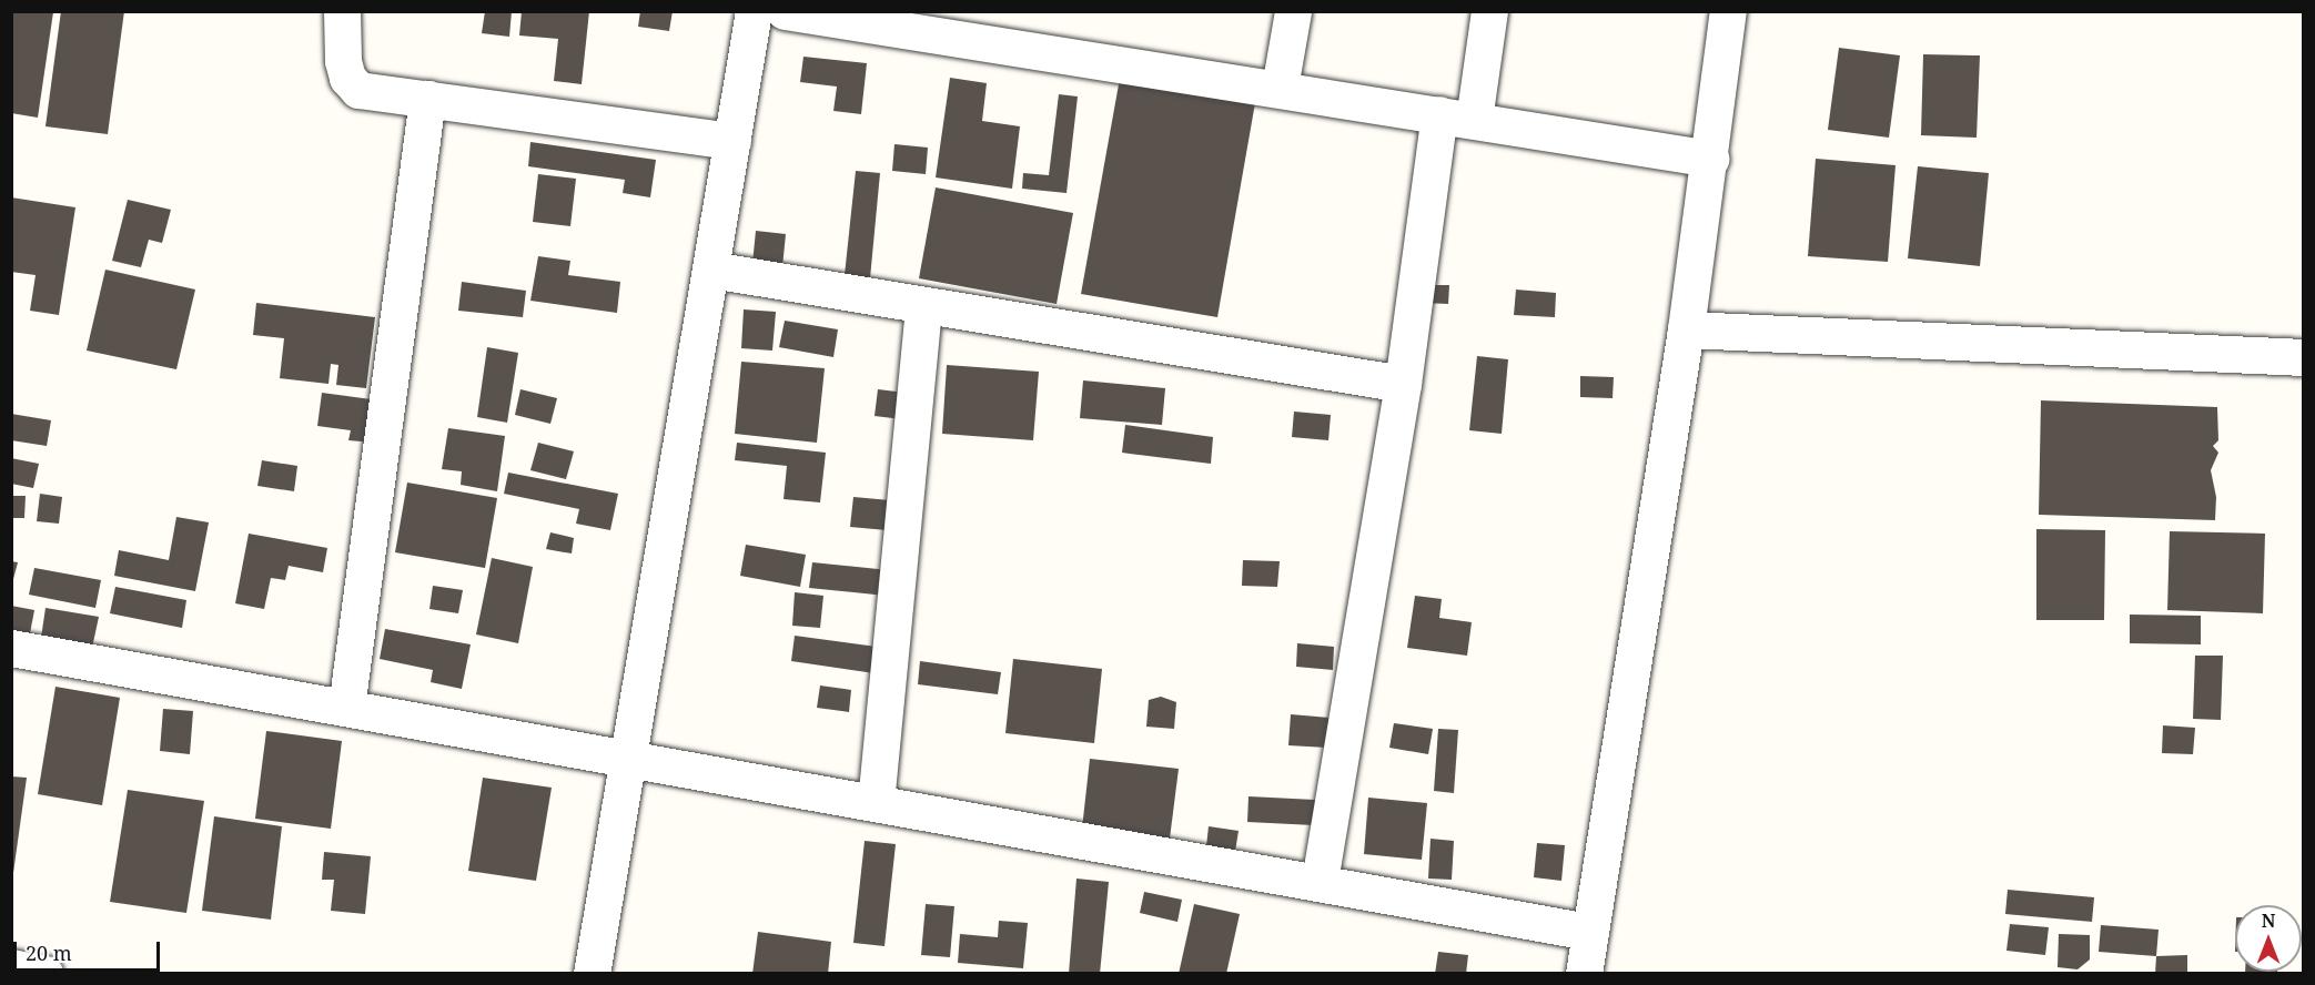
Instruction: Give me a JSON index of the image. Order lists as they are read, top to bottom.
{
  "scale_bar": "20 m",
  "north": "top"
}
